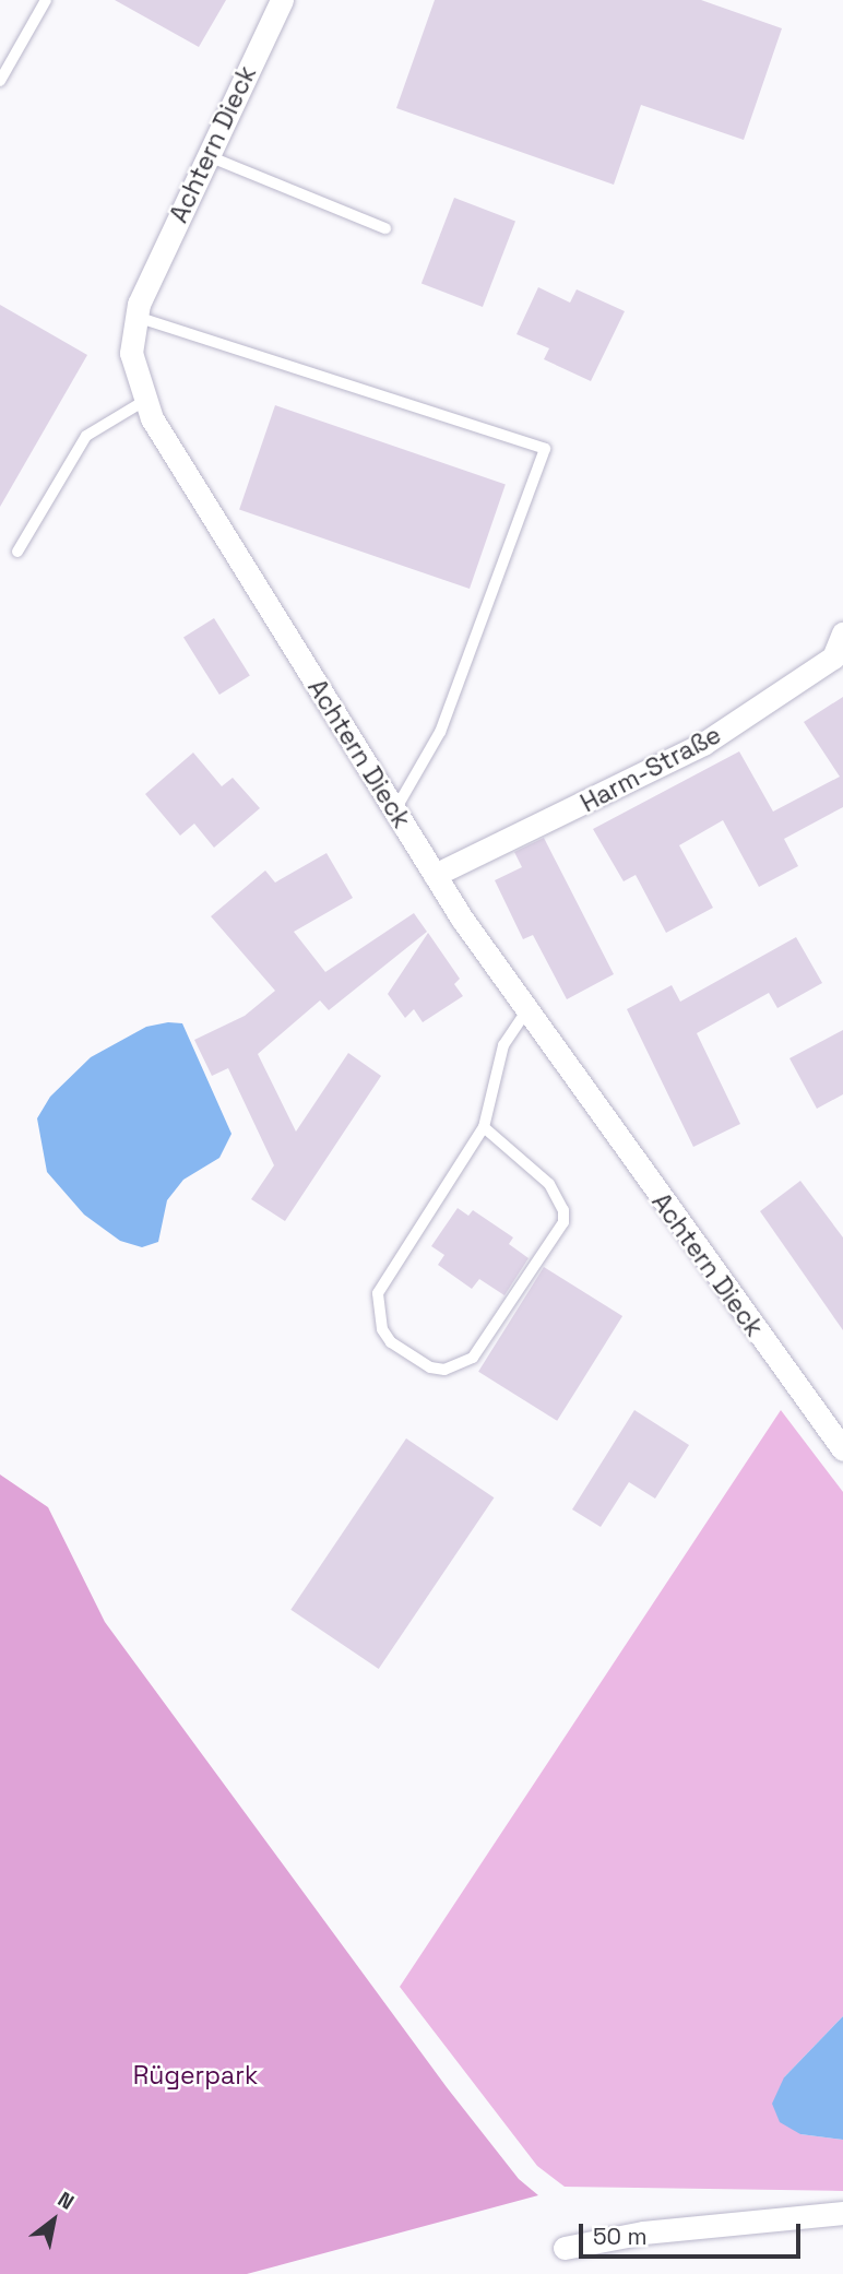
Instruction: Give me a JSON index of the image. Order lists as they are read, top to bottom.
{
  "streets": {
    "street": ["Achtern Dieck", "Harm-Straße"]
  },
  "crossings": [
    ["Achtern Dieck", "Harm-Straße"]
  ],
  "parks": ["Rügerpark"],
  "scale_bar": "50 m",
  "north": "top right"
}
